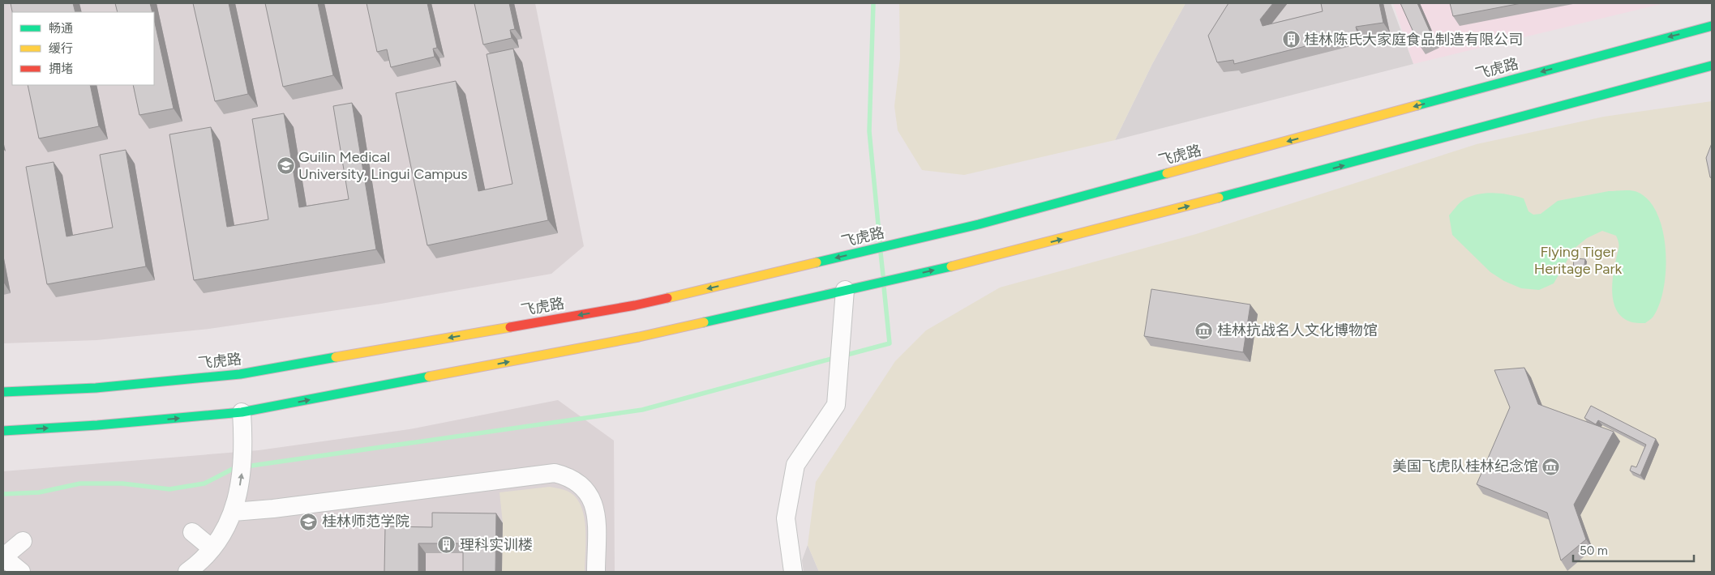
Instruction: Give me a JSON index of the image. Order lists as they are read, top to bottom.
{
  "streets": {
    "main road": ["飞虎路"]
  },
  "parks": ["Flying Tiger Heritage Park"],
  "places": {
    "building": ["桂林陈氏大家庭食品制造有限公司", "理科实训楼"],
    "school or university": ["Guilin Medical University, Lingui Campus", "桂林师范学院"],
    "museum": ["桂林抗战名人文化博物馆", "美国飞虎队桂林纪念馆"]
  },
  "legend": ["畅通", "缓行", "拥堵"],
  "scale_bar": "50 m"
}
